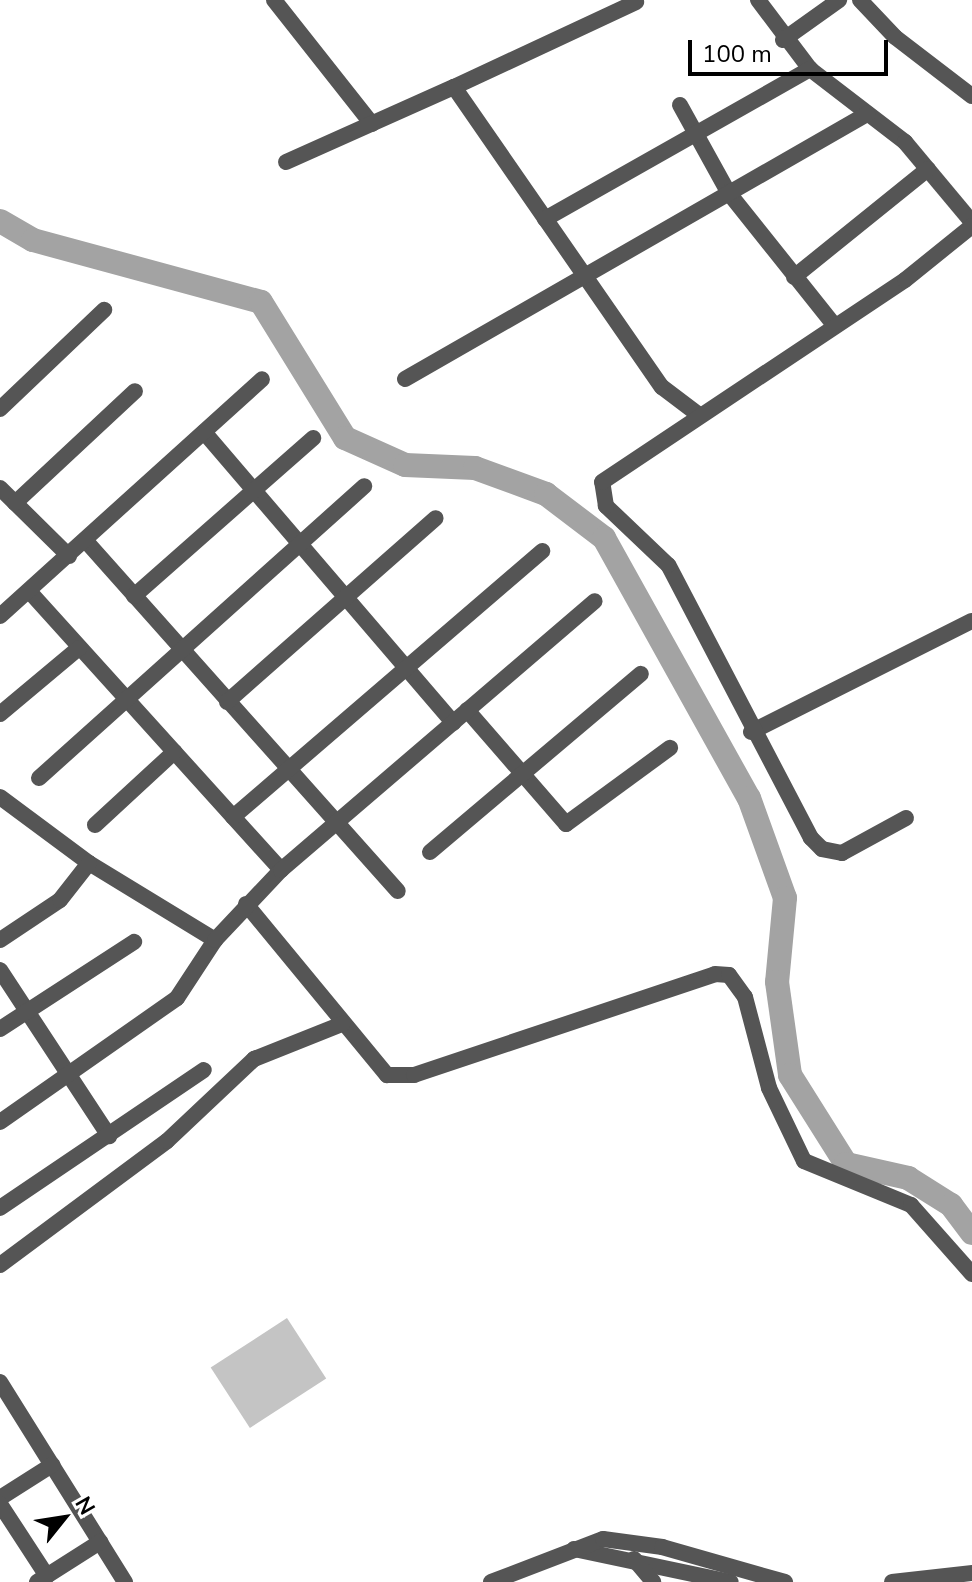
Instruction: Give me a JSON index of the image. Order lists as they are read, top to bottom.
{
  "scale_bar": "100 m",
  "north": "top right"
}
